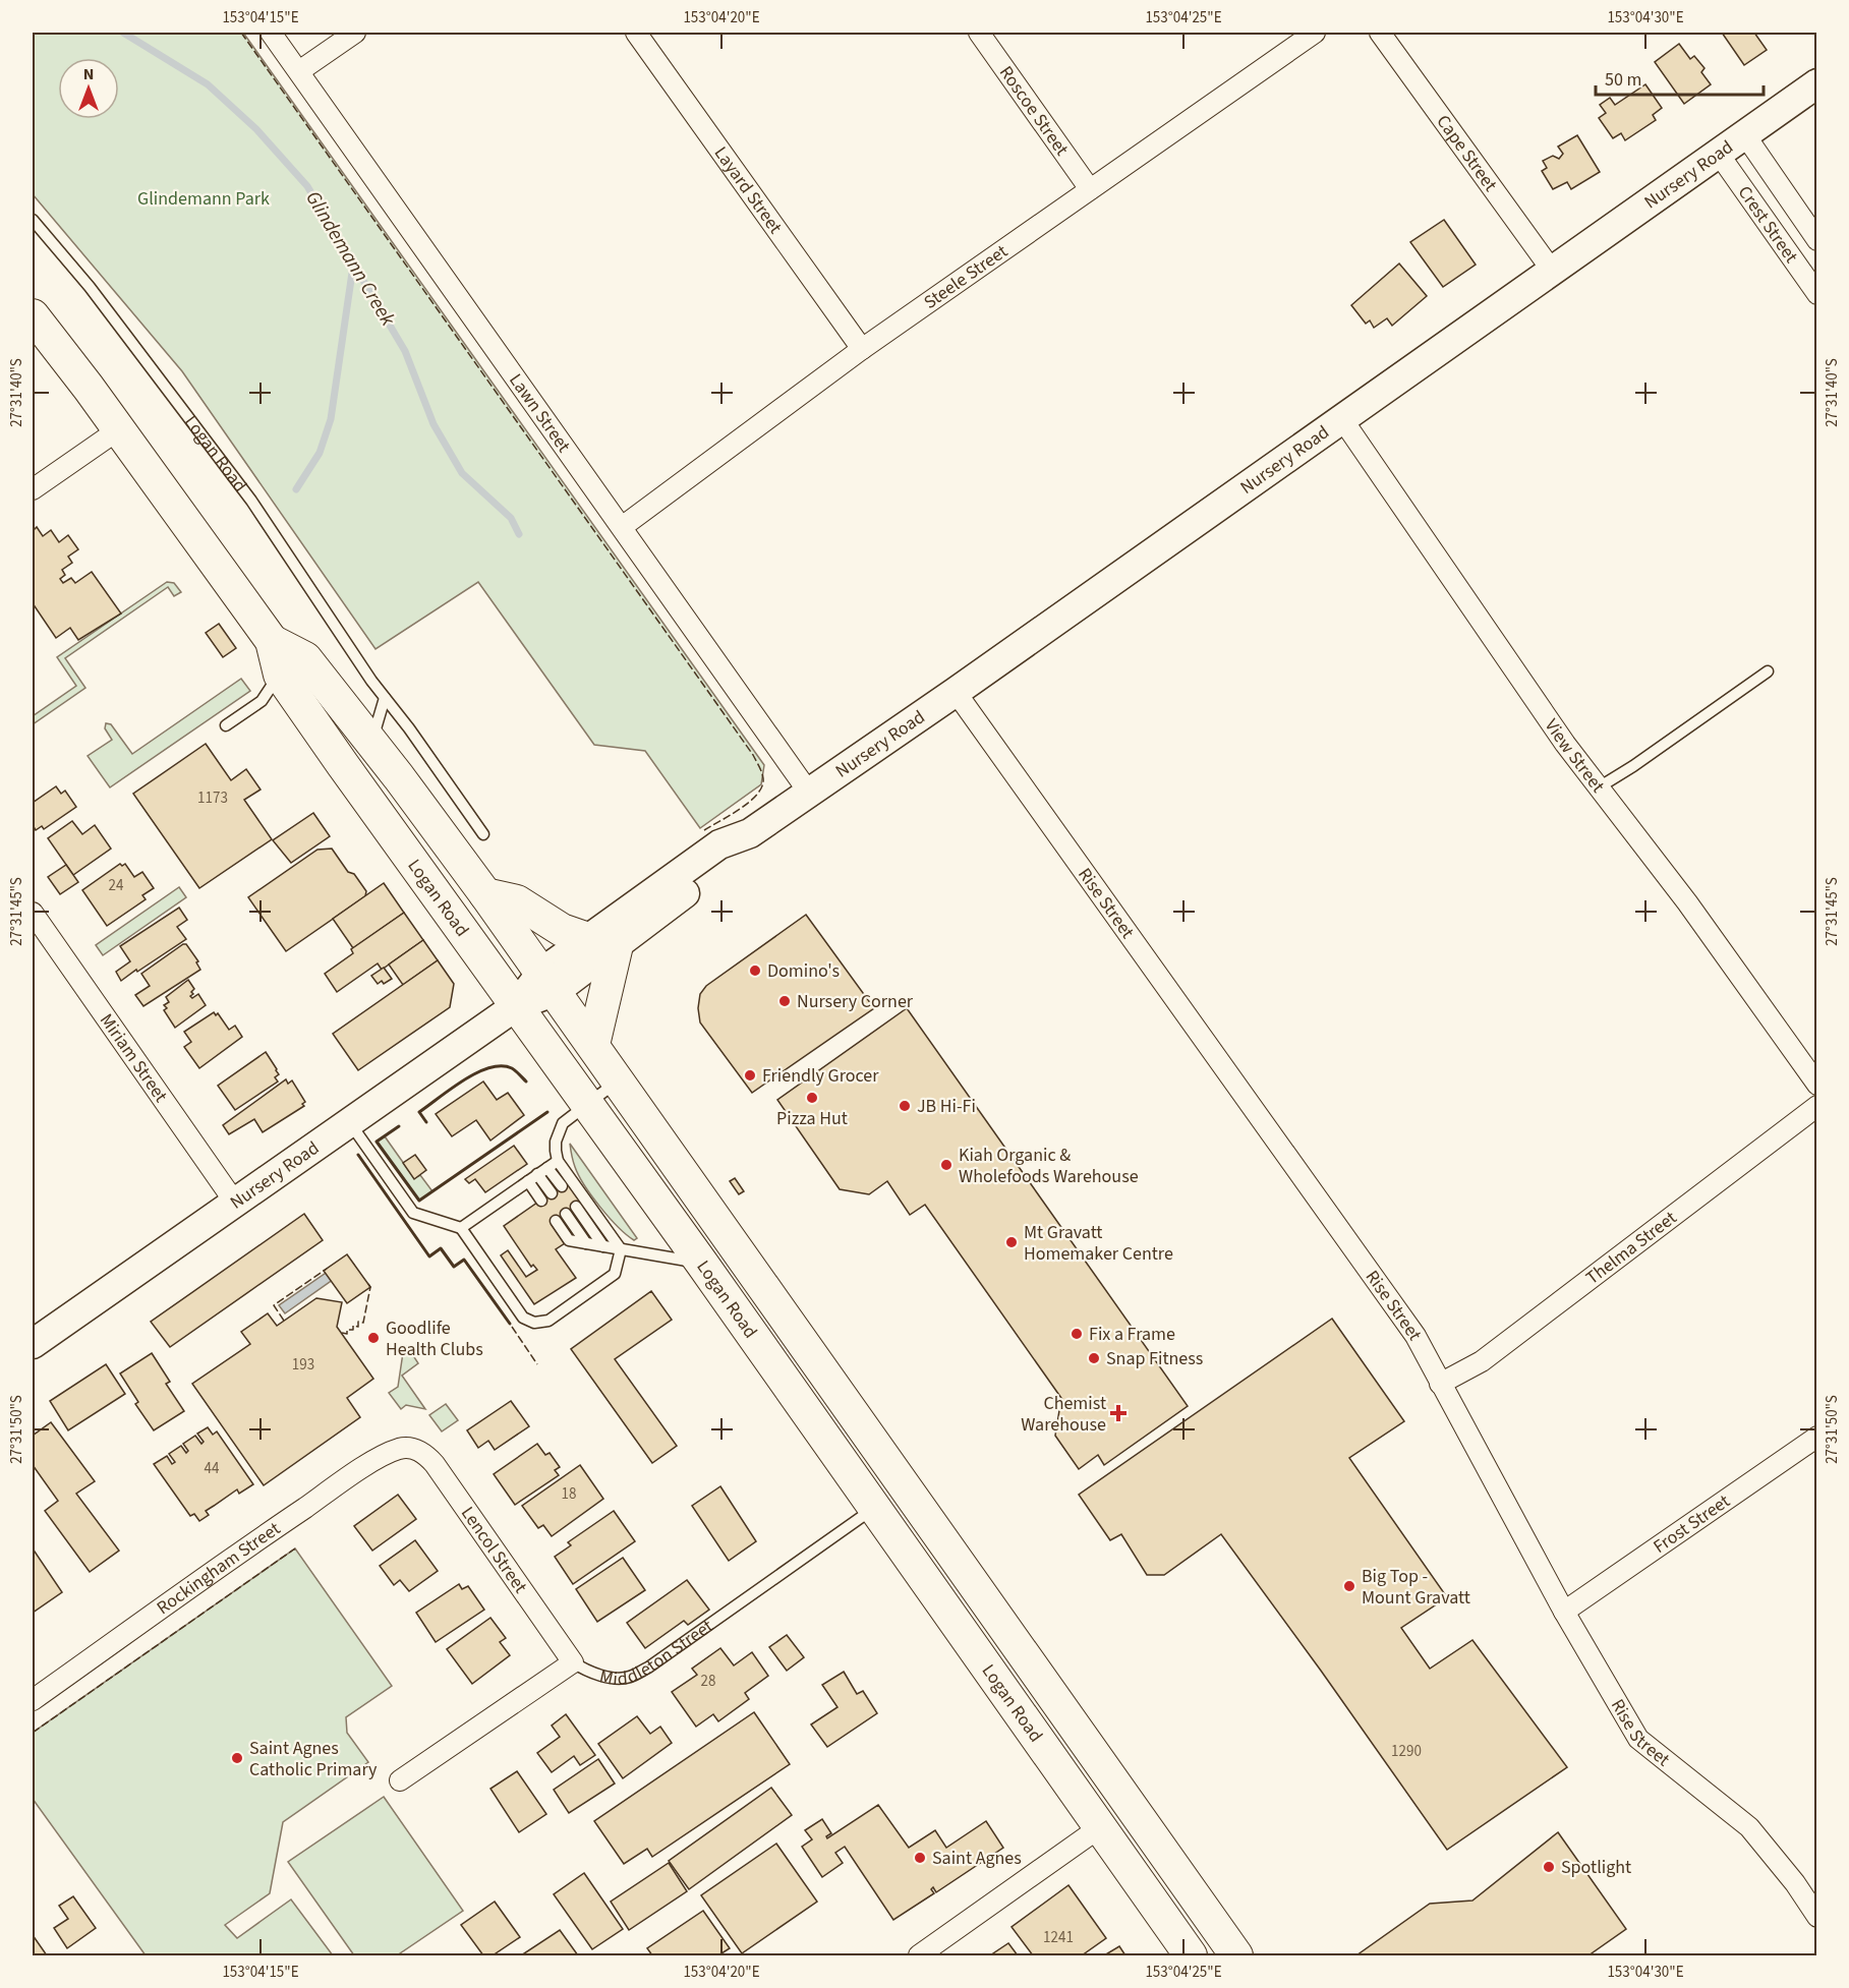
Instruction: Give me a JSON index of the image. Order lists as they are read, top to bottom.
{
  "streets": {
    "main road": ["Nursery Road", "Logan Road"],
    "street": [
      "Roscoe Street",
      "Cape Street",
      "Layard Street",
      "Crest Street",
      "Steele Street",
      "Lawn Street",
      "View Street",
      "Rise Street",
      "Miriam Street",
      "Thelma Street",
      "Frost Street",
      "Lencol Street",
      "Rockingham Street",
      "Middleton Street"
    ]
  },
  "crossings": [
    ["Roscoe Street", "Steele Street"],
    ["Cape Street", "Nursery Road"],
    ["Nursery Road", "Crest Street"],
    ["Nursery Road", "Lawn Street"],
    ["Nursery Road", "Logan Road"],
    ["Nursery Road", "View Street"],
    ["Nursery Road", "Rise Street"],
    ["Nursery Road", "Miriam Street"],
    ["Layard Street", "Steele Street"],
    ["Steele Street", "Lawn Street"],
    ["Logan Road", "Middleton Street"],
    ["Rise Street", "Thelma Street"],
    ["Rise Street", "Frost Street"],
    ["Lencol Street", "Rockingham Street"],
    ["Lencol Street", "Middleton Street"]
  ],
  "water": ["Glindemann Creek"],
  "parks": ["Glindemann Park"],
  "places": {
    "other": [
      "Domino's",
      "Nursery Corner",
      "Friendly Grocer",
      "Pizza Hut",
      "JB Hi-Fi",
      "Kiah Organic & Wholefoods Warehouse",
      "Mt Gravatt Homemaker Centre",
      "Fix a Frame",
      "Goodlife Health Clubs",
      "Snap Fitness",
      "Big Top - Mount Gravatt",
      "Saint Agnes Catholic Primary",
      "Saint Agnes",
      "Spotlight"
    ],
    "health": ["Chemist Warehouse"]
  },
  "house_numbers": [
    "1173",
    "24",
    "193",
    "44",
    "18",
    "28",
    "1290",
    "1241"
  ],
  "scale_bar": "50 m",
  "north": "top",
  "coordinates": [
    "153°04'15\"E",
    "153°04'20\"E",
    "153°04'25\"E",
    "153°04'30\"E",
    "27°31'40\"S",
    "27°31'45\"S",
    "27°31'50\"S"
  ]
}
